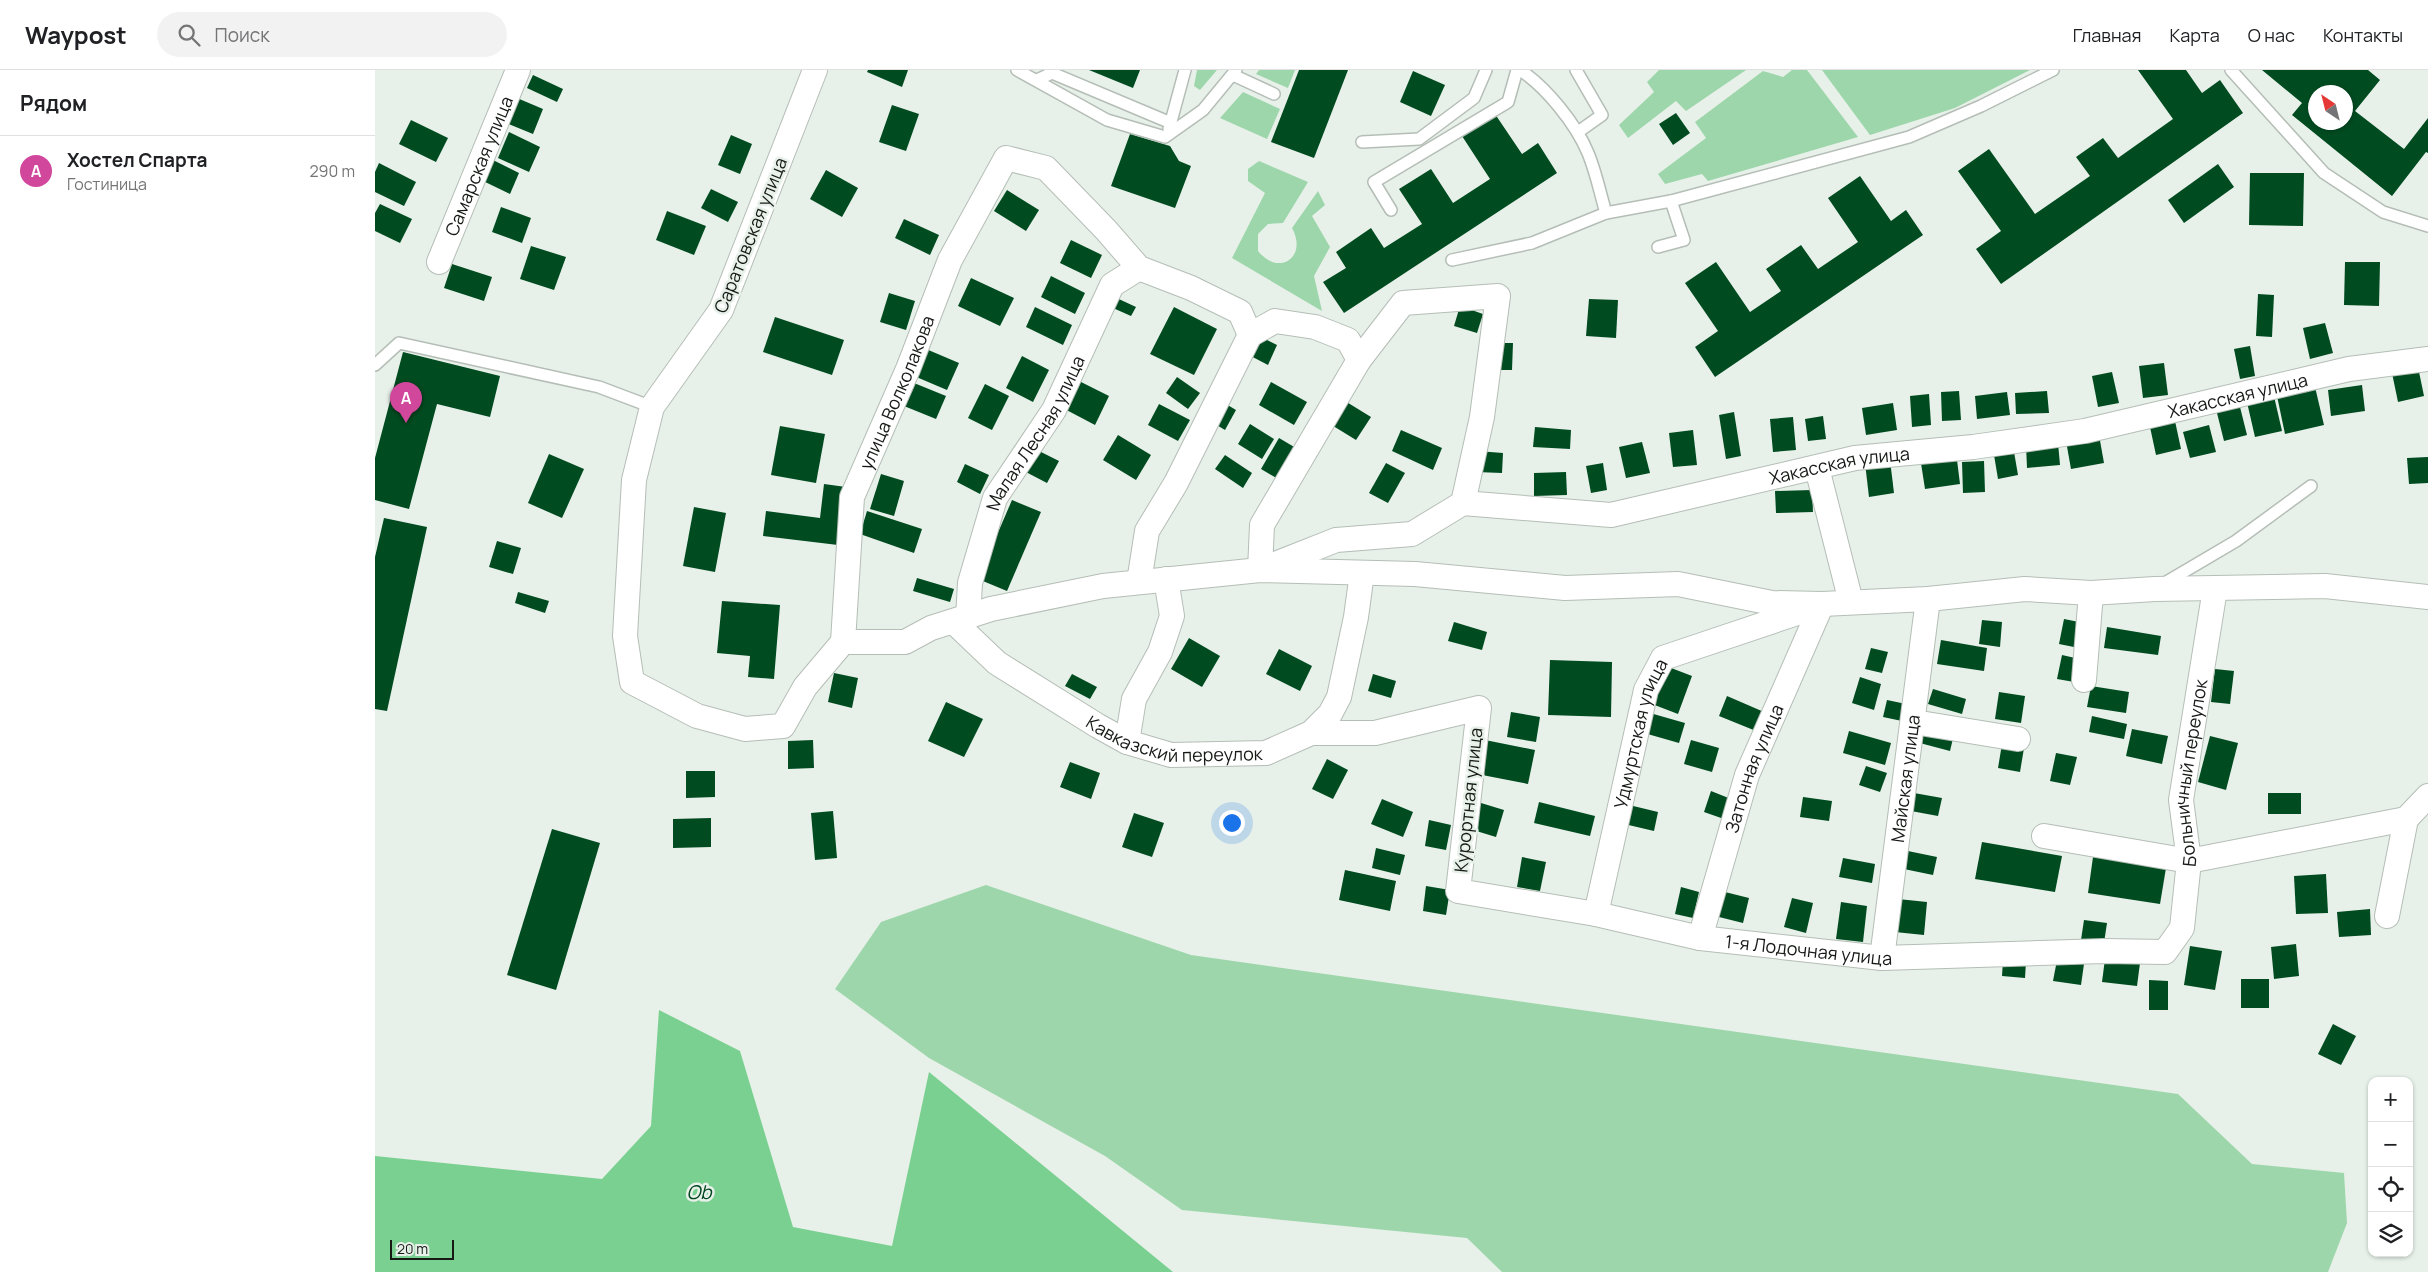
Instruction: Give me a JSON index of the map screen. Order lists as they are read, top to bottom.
{
  "streets": {
    "street": [
      "Самарская улица",
      "Саратовская улица",
      "улица Волколакова",
      "Хакасская улица",
      "Малая Лесная улица",
      "Кавказский переулок",
      "Удмуртская улица",
      "Затонная улица",
      "Больничный переулок",
      "Майская улица",
      "Курортная улица",
      "1-я Лодочная улица"
    ]
  },
  "crossings": [
    ["Саратовская улица", "улица Волколакова"],
    ["улица Волколакова", "Малая Лесная улица"],
    ["Малая Лесная улица", "Кавказский переулок"],
    ["Кавказский переулок", "Курортная улица"],
    ["Удмуртская улица", "Затонная улица"],
    ["Удмуртская улица", "1-я Лодочная улица"],
    ["Затонная улица", "1-я Лодочная улица"],
    ["Больничный переулок", "1-я Лодочная улица"],
    ["Майская улица", "1-я Лодочная улица"],
    ["Курортная улица", "1-я Лодочная улица"]
  ],
  "water": ["Ob"],
  "scale_bar": "20 m",
  "north": "top left",
  "page": {
    "header": "Waypost",
    "search": "Поиск",
    "nav": [
      "Главная",
      "Карта",
      "О нас",
      "Контакты"
    ],
    "heading": "Рядом",
    "list": [
      {
        "mark": "A",
        "name": "Хостел Спарта",
        "note": "Гостиница",
        "value": "290 m"
      }
    ],
    "pins": "A",
    "map_buttons": ["+", "−"],
    "scale": "20 m"
  }
}
